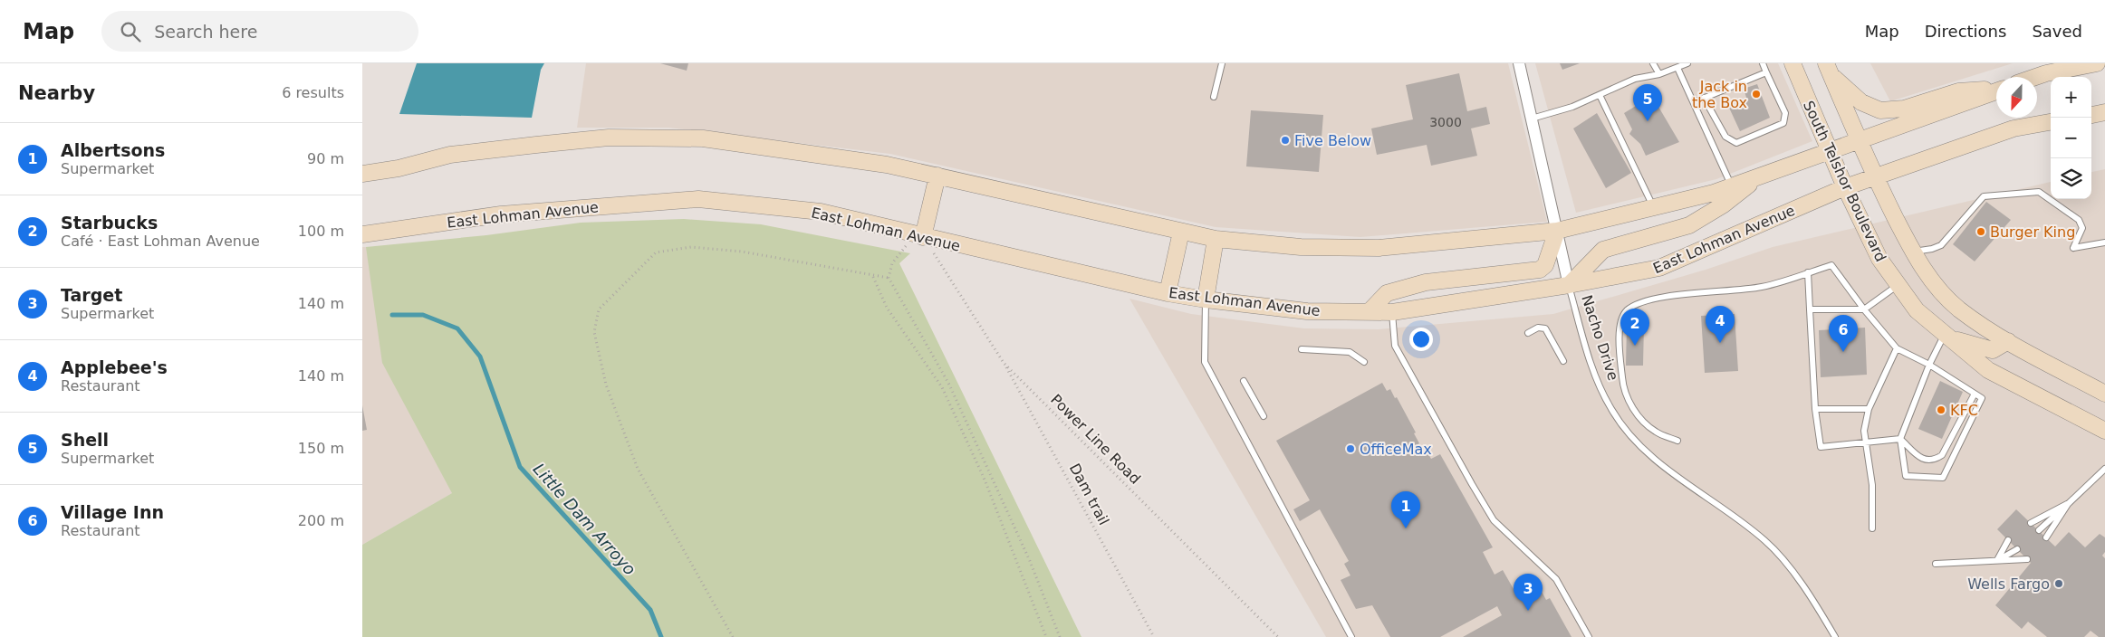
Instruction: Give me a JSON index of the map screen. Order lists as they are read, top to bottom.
{
  "streets": {
    "main road": ["South Telshor Boulevard", "East Lohman Avenue"],
    "street": ["Nacho Drive"],
    "path": ["Power Line Road", "Dam trail"]
  },
  "crossings": [
    ["South Telshor Boulevard", "East Lohman Avenue"],
    ["East Lohman Avenue", "Nacho Drive"],
    ["East Lohman Avenue", "Power Line Road"],
    ["Power Line Road", "Dam trail"]
  ],
  "water": ["Little Dam Arroyo"],
  "places": [
    "Jack in the Box",
    "Five Below",
    "Burger King",
    "KFC",
    "OfficeMax",
    "Wells Fargo"
  ],
  "house_numbers": ["3000"],
  "north": "bottom",
  "page": {
    "header": "Map",
    "search": "Search here",
    "nav": ["Map", "Directions", "Saved"],
    "heading": ["Nearby", "6 results"],
    "map_buttons": ["+", "−"],
    "pins": [
      "5",
      "4",
      "2",
      "6",
      "1",
      "3"
    ],
    "list": [
      {
        "mark": "1",
        "name": "Albertsons",
        "note": "Supermarket",
        "value": "90 m"
      },
      {
        "mark": "2",
        "name": "Starbucks",
        "note": "Café · East Lohman Avenue",
        "value": "100 m"
      },
      {
        "mark": "3",
        "name": "Target",
        "note": "Supermarket",
        "value": "140 m"
      },
      {
        "mark": "4",
        "name": "Applebee's",
        "note": "Restaurant",
        "value": "140 m"
      },
      {
        "mark": "5",
        "name": "Shell",
        "note": "Supermarket",
        "value": "150 m"
      },
      {
        "mark": "6",
        "name": "Village Inn",
        "note": "Restaurant",
        "value": "200 m"
      }
    ]
  }
}
